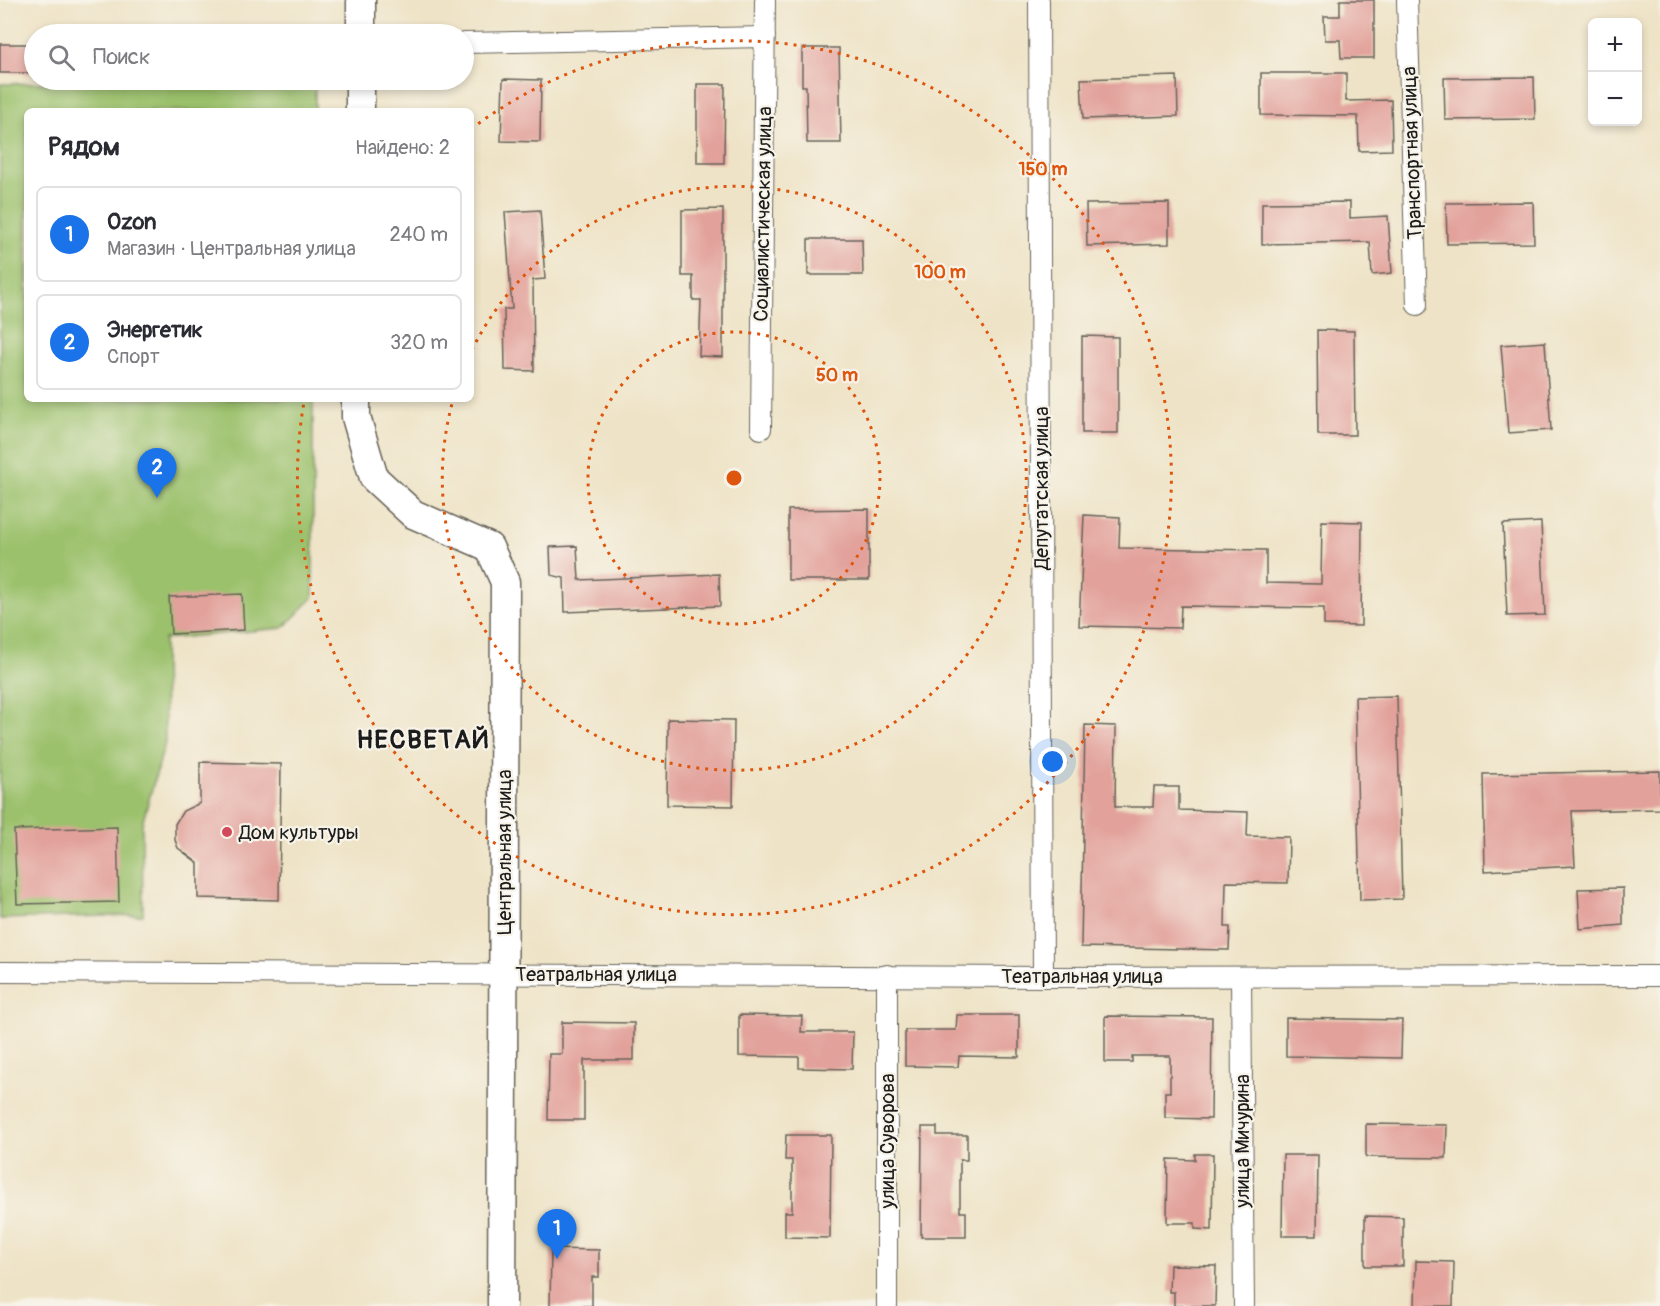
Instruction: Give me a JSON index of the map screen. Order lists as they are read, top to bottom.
{
  "streets": {
    "main road": ["Центральная улица"],
    "street": [
      "Транспортная улица",
      "Социалистическая улица",
      "Депутатская улица",
      "Театральная улица",
      "улица Суворова",
      "улица Мичурина"
    ]
  },
  "crossings": [
    ["Депутатская улица", "Театральная улица"],
    ["Центральная улица", "Театральная улица"],
    ["Театральная улица", "улица Суворова"],
    ["Театральная улица", "улица Мичурина"]
  ],
  "districts": ["НЕСВЕТАЙ"],
  "places": ["Дом культуры"],
  "page": {
    "map_buttons": ["+", "−"],
    "search": "Поиск",
    "heading": ["Рядом", "Найдено: 2"],
    "list": [
      {
        "mark": "1",
        "name": "Ozon",
        "note": "Магазин · Центральная улица",
        "value": "240 m"
      },
      {
        "mark": "2",
        "name": "Энергетик",
        "note": "Спорт",
        "value": "320 m"
      }
    ],
    "pins": ["2", "1"]
  },
  "rings": ["150 m", "100 m", "50 m"]
}
